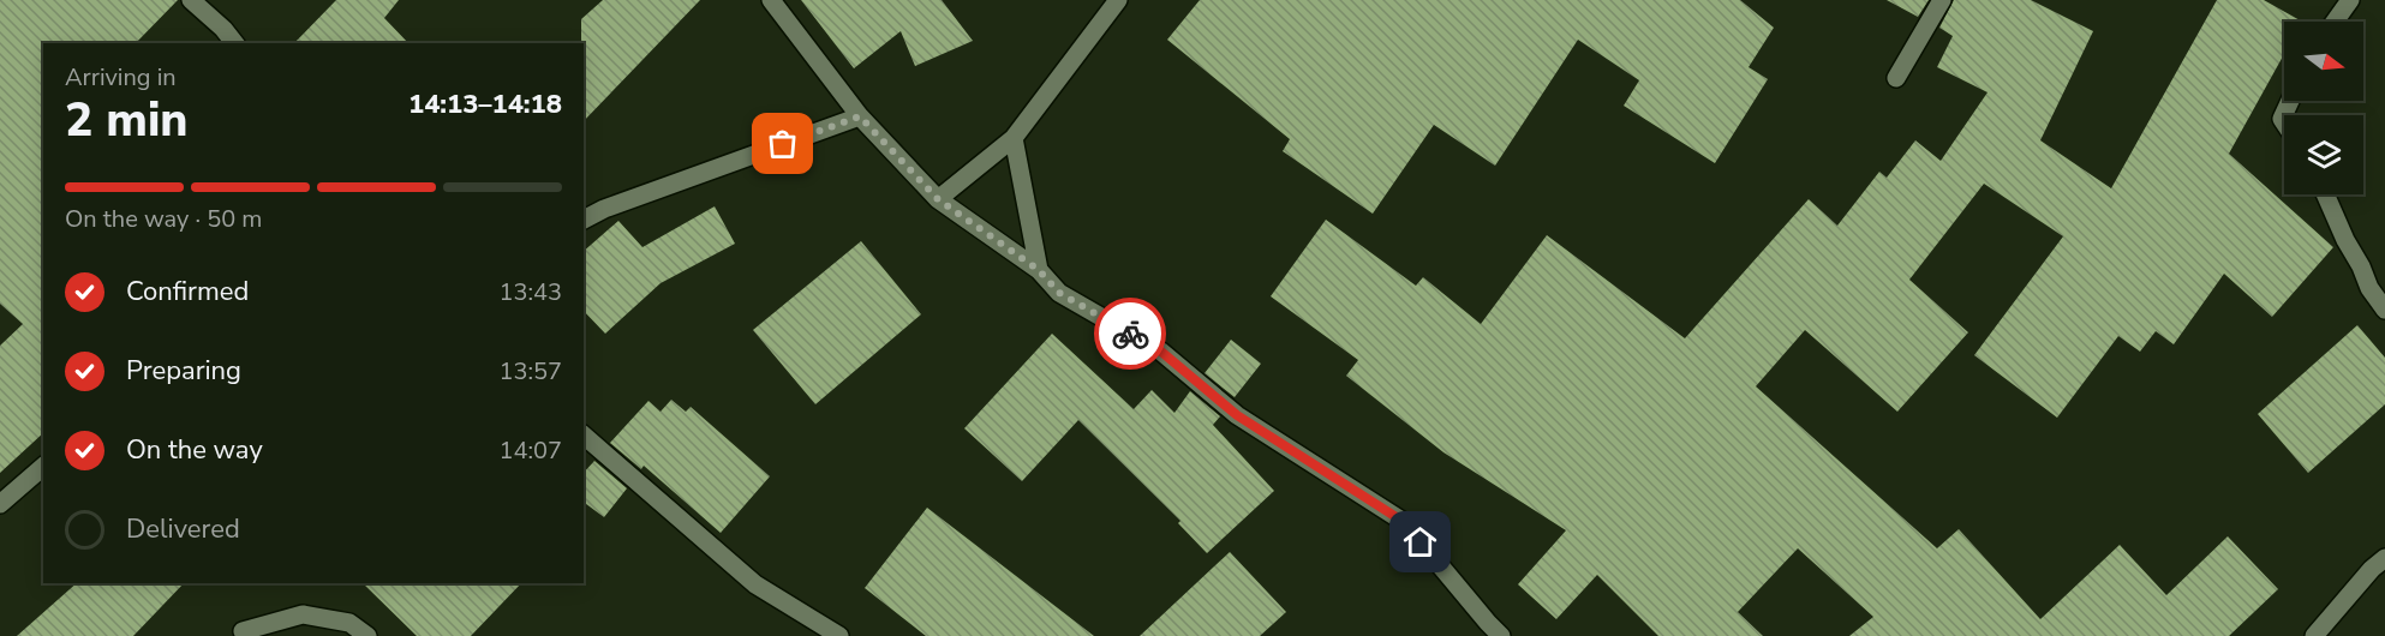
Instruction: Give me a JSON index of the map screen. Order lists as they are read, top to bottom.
{
  "north": "right",
  "page": {
    "heading": ["2 min", "Arriving in", "14:13–14:18"],
    "bar": "On the way · 50 m",
    "list": [
      ["Confirmed", "13:43"],
      ["Preparing", "13:57"],
      ["On the way", "14:07"],
      "Delivered"
    ]
  }
}
